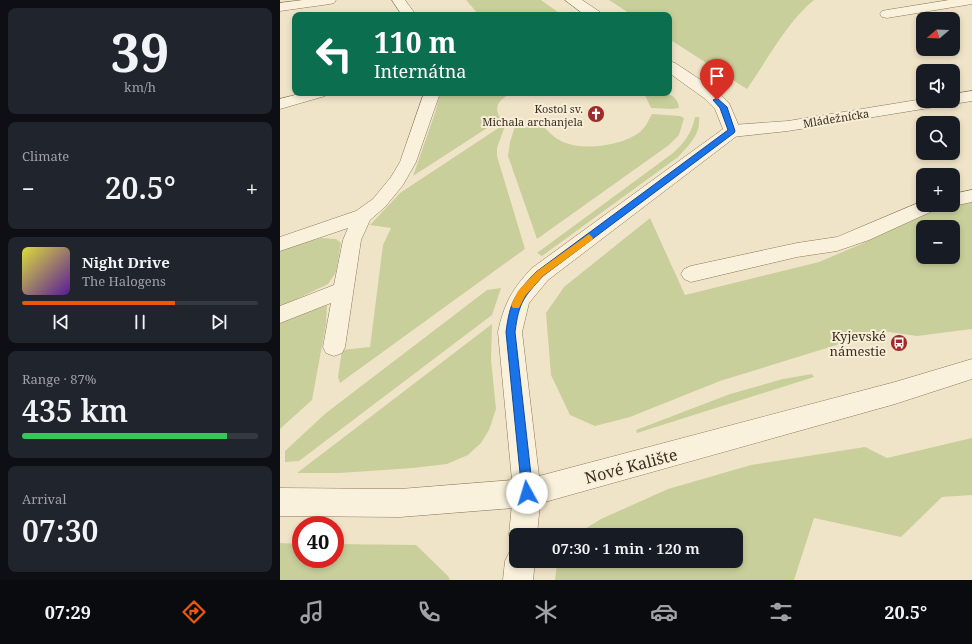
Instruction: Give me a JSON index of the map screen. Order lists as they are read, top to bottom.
{
  "streets": {
    "street": ["Mládežnícka", "Nové Kalište"]
  },
  "places": {
    "church": ["Kostol sv. Michala archanjela"],
    "bus stop": ["Kyjevské námestie"]
  },
  "north": "left",
  "page": {
    "tile": [
      ["39", "km/h"],
      "Climate",
      ["Range · 87%", "435 km"],
      ["Arrival", "07:30"]
    ],
    "map_buttons": ["+", "−"],
    "turn": ["110 m", "Internátna"],
    "heat": ["−", "20.5°", "+"],
    "song": ["Night Drive", "The Halogens"],
    "limit": "40",
    "trip": "07:30 · 1 min · 120 m",
    "tabs": ["07:29", "20.5°"]
  }
}
